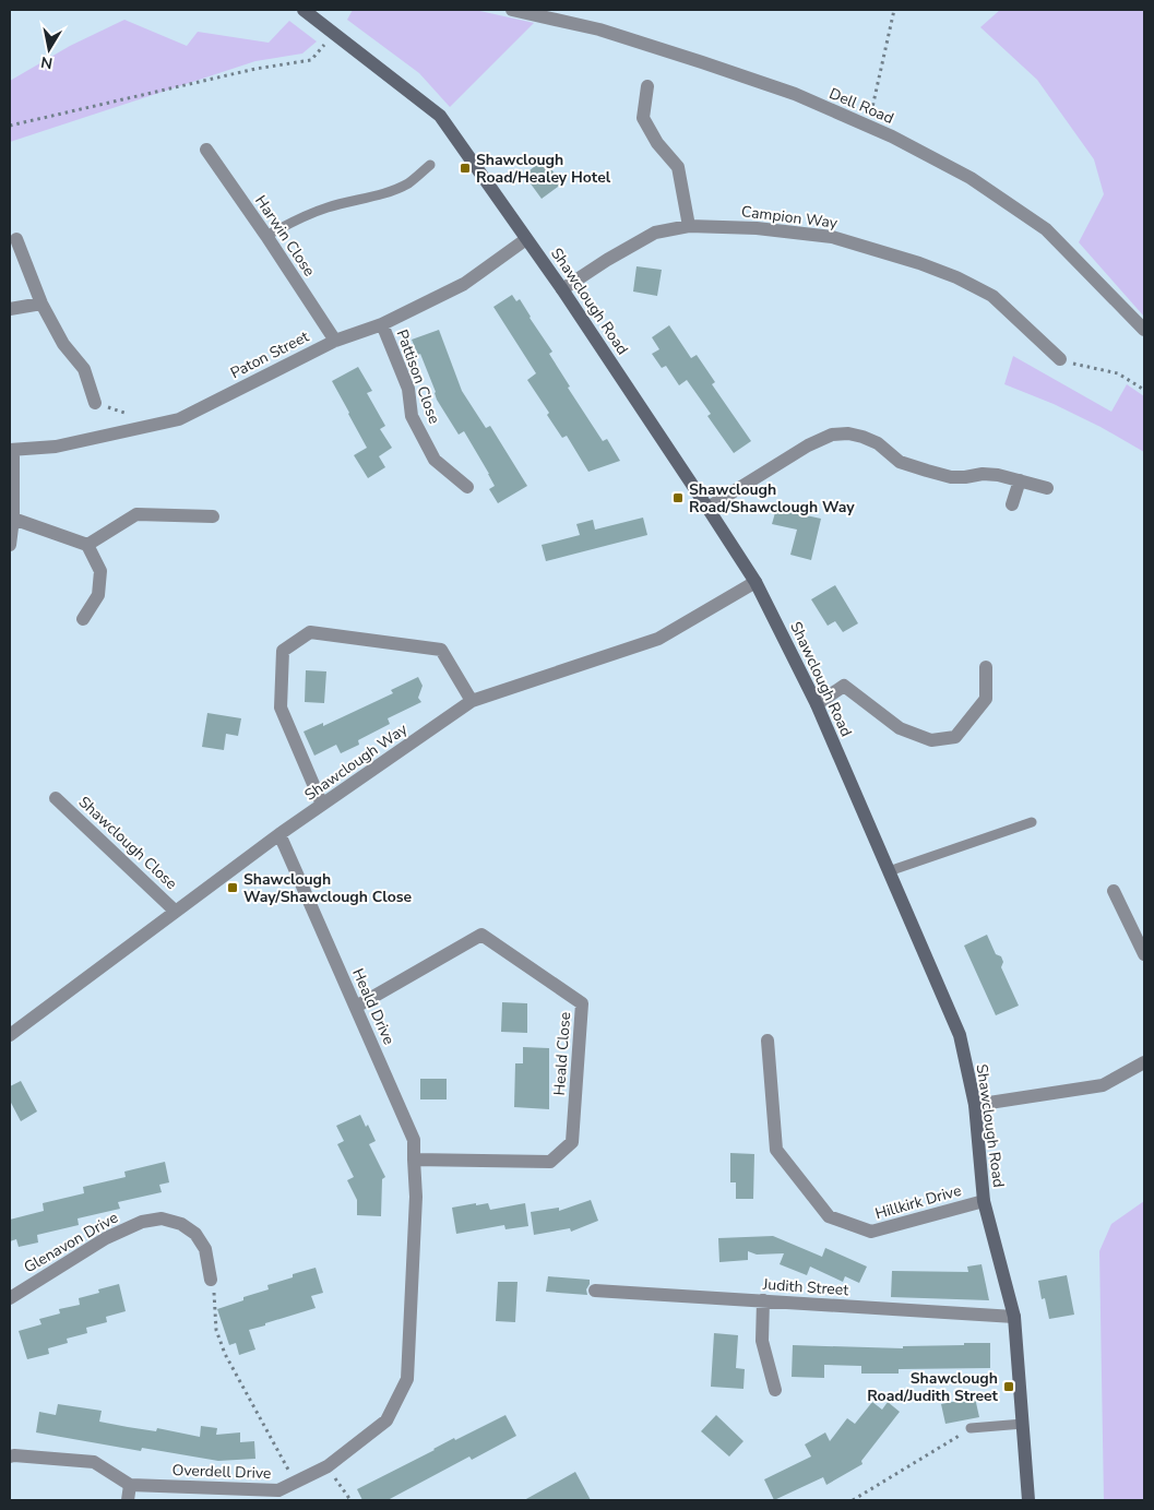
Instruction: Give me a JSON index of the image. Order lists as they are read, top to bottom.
{
  "streets": {
    "main road": ["Shawclough Road"],
    "street": [
      "Dell Road",
      "Campion Way",
      "Harwin Close",
      "Paton Street",
      "Pattison Close",
      "Shawclough Way",
      "Shawclough Close",
      "Heald Drive",
      "Heald Close",
      "Hillkirk Drive",
      "Glenavon Drive",
      "Judith Street",
      "Overdell Drive"
    ]
  },
  "crossings": [
    ["Campion Way", "Shawclough Road"],
    ["Harwin Close", "Paton Street"],
    ["Shawclough Road", "Paton Street"],
    ["Shawclough Road", "Shawclough Way"],
    ["Shawclough Road", "Hillkirk Drive"],
    ["Shawclough Road", "Judith Street"],
    ["Paton Street", "Pattison Close"],
    ["Shawclough Way", "Shawclough Close"],
    ["Shawclough Way", "Heald Drive"],
    ["Heald Drive", "Heald Close"],
    ["Heald Drive", "Overdell Drive"]
  ],
  "places": {
    "transit": [
      "Shawclough Road/Healey Hotel",
      "Shawclough Road/Shawclough Way",
      "Shawclough Way/Shawclough Close",
      "Shawclough Road/Judith Street"
    ]
  },
  "north": "bottom"
}
